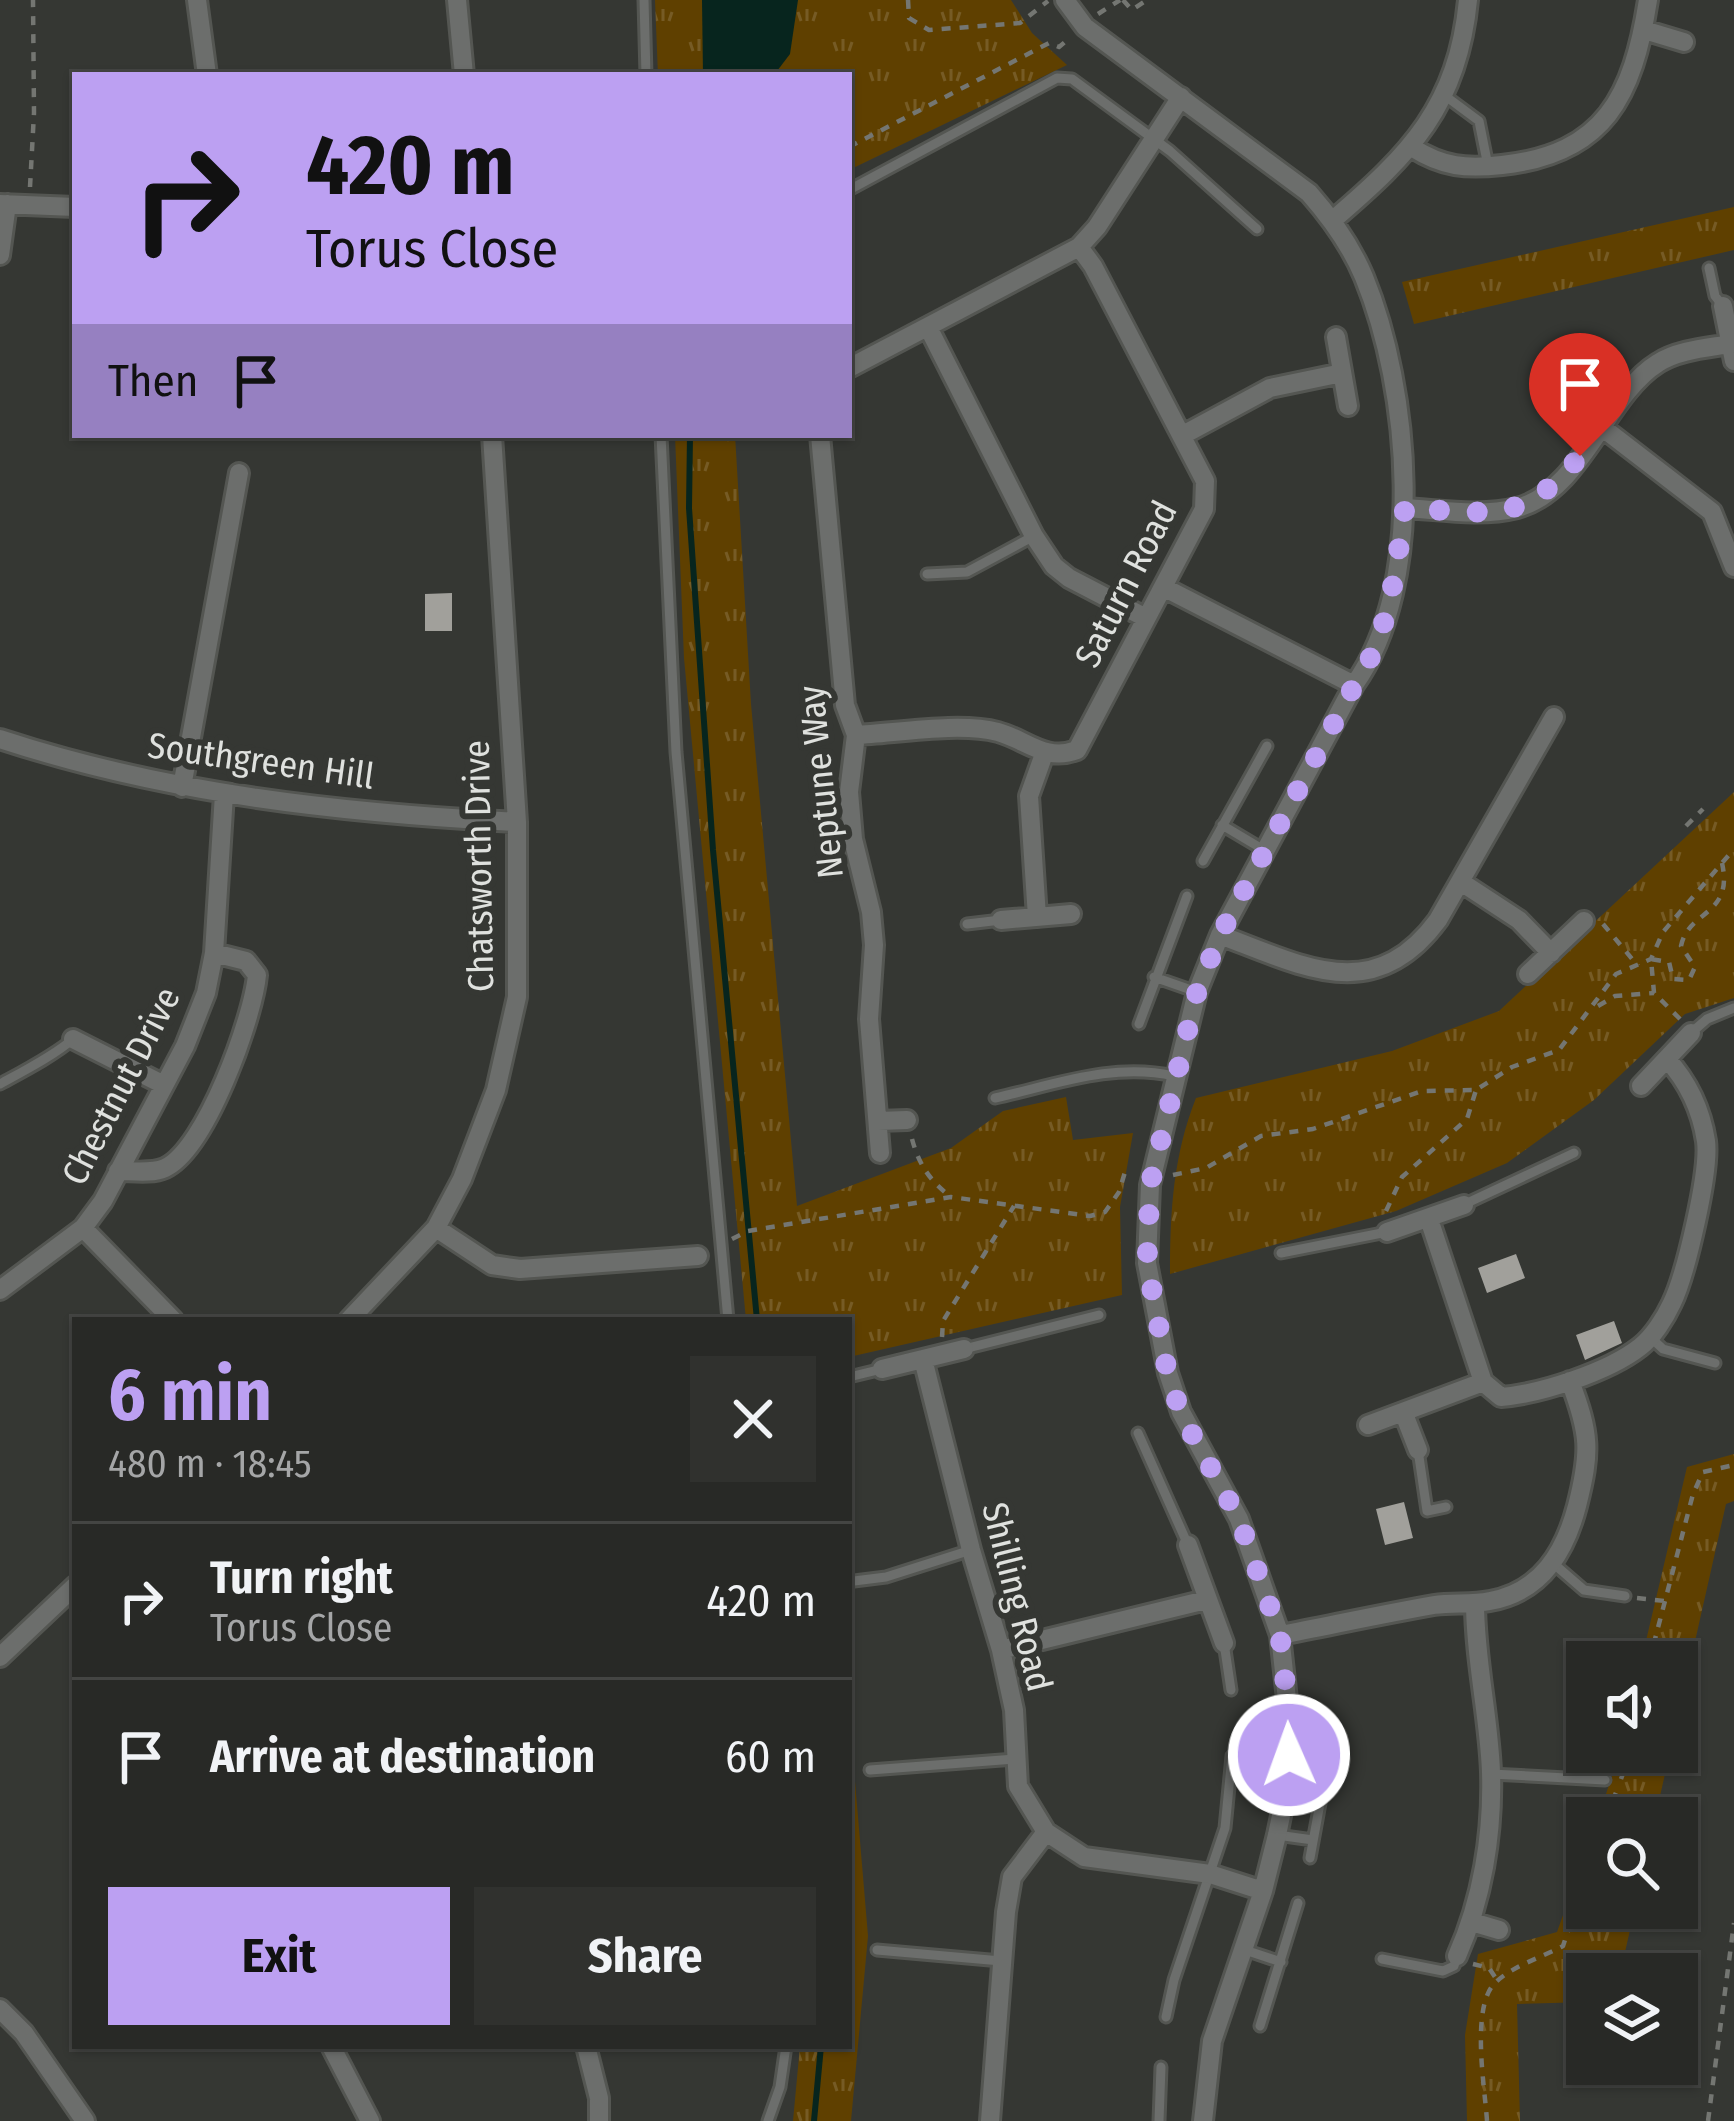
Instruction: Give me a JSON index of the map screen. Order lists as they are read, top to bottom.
{
  "streets": {
    "street": [
      "Saturn Road",
      "Southgreen Hill",
      "Neptune Way",
      "Chatsworth Drive",
      "Chestnut Drive",
      "Shilling Road"
    ]
  },
  "crossings": [
    ["Southgreen Hill", "Chatsworth Drive"],
    ["Southgreen Hill", "Chestnut Drive"]
  ],
  "page": {
    "turn": ["420 m", "Torus Close"],
    "then": "Then",
    "heading": ["6 min", "480 m · 18:45"],
    "list": [
      {
        "name": "Turn right",
        "note": "Torus Close",
        "value": "420 m"
      },
      {
        "name": "Arrive at destination",
        "value": "60 m"
      }
    ],
    "buttons": ["Exit", "Share"]
  }
}
